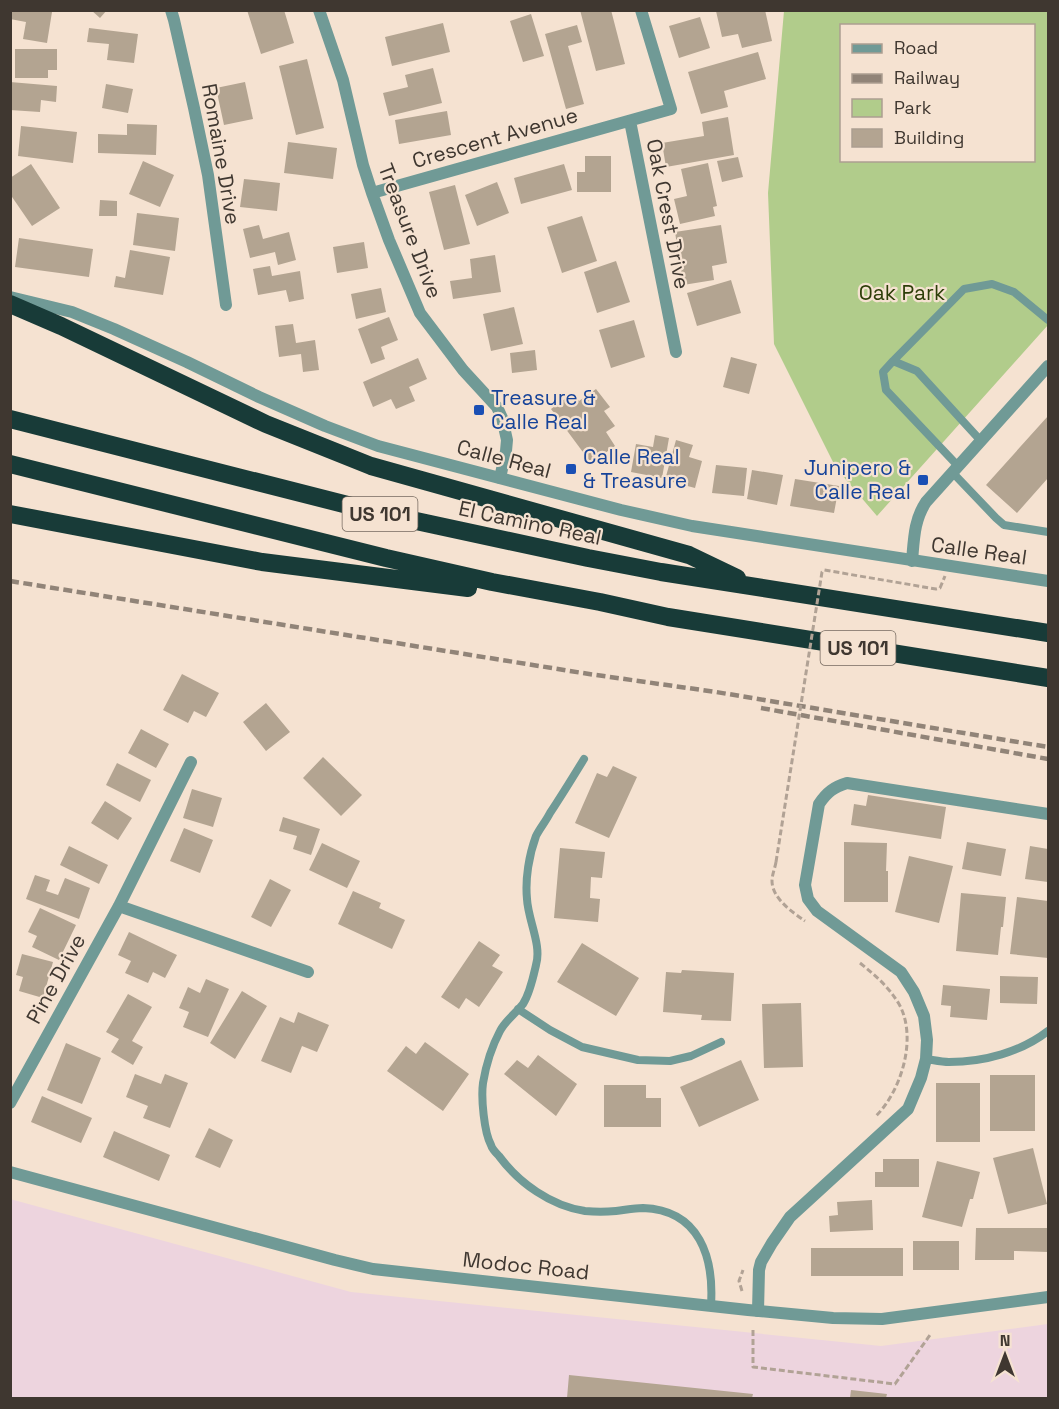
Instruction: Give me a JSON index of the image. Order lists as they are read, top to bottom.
{
  "streets": {
    "highway": ["US 101", "El Camino Real"],
    "street": [
      "Crescent Avenue",
      "Romaine Drive",
      "Oak Crest Drive",
      "Treasure Drive",
      "Calle Real",
      "Pine Drive",
      "Modoc Road"
    ]
  },
  "crossings": [
    ["Crescent Avenue", "Oak Crest Drive"],
    ["Crescent Avenue", "Treasure Drive"],
    ["Treasure Drive", "Calle Real"]
  ],
  "parks": ["Oak Park"],
  "places": {
    "transit": ["Treasure & Calle Real", "Calle Real & Treasure", "Junipero & Calle Real"]
  },
  "legend": [
    "Road",
    "Railway",
    "Park",
    "Building"
  ],
  "north": "top"
}
